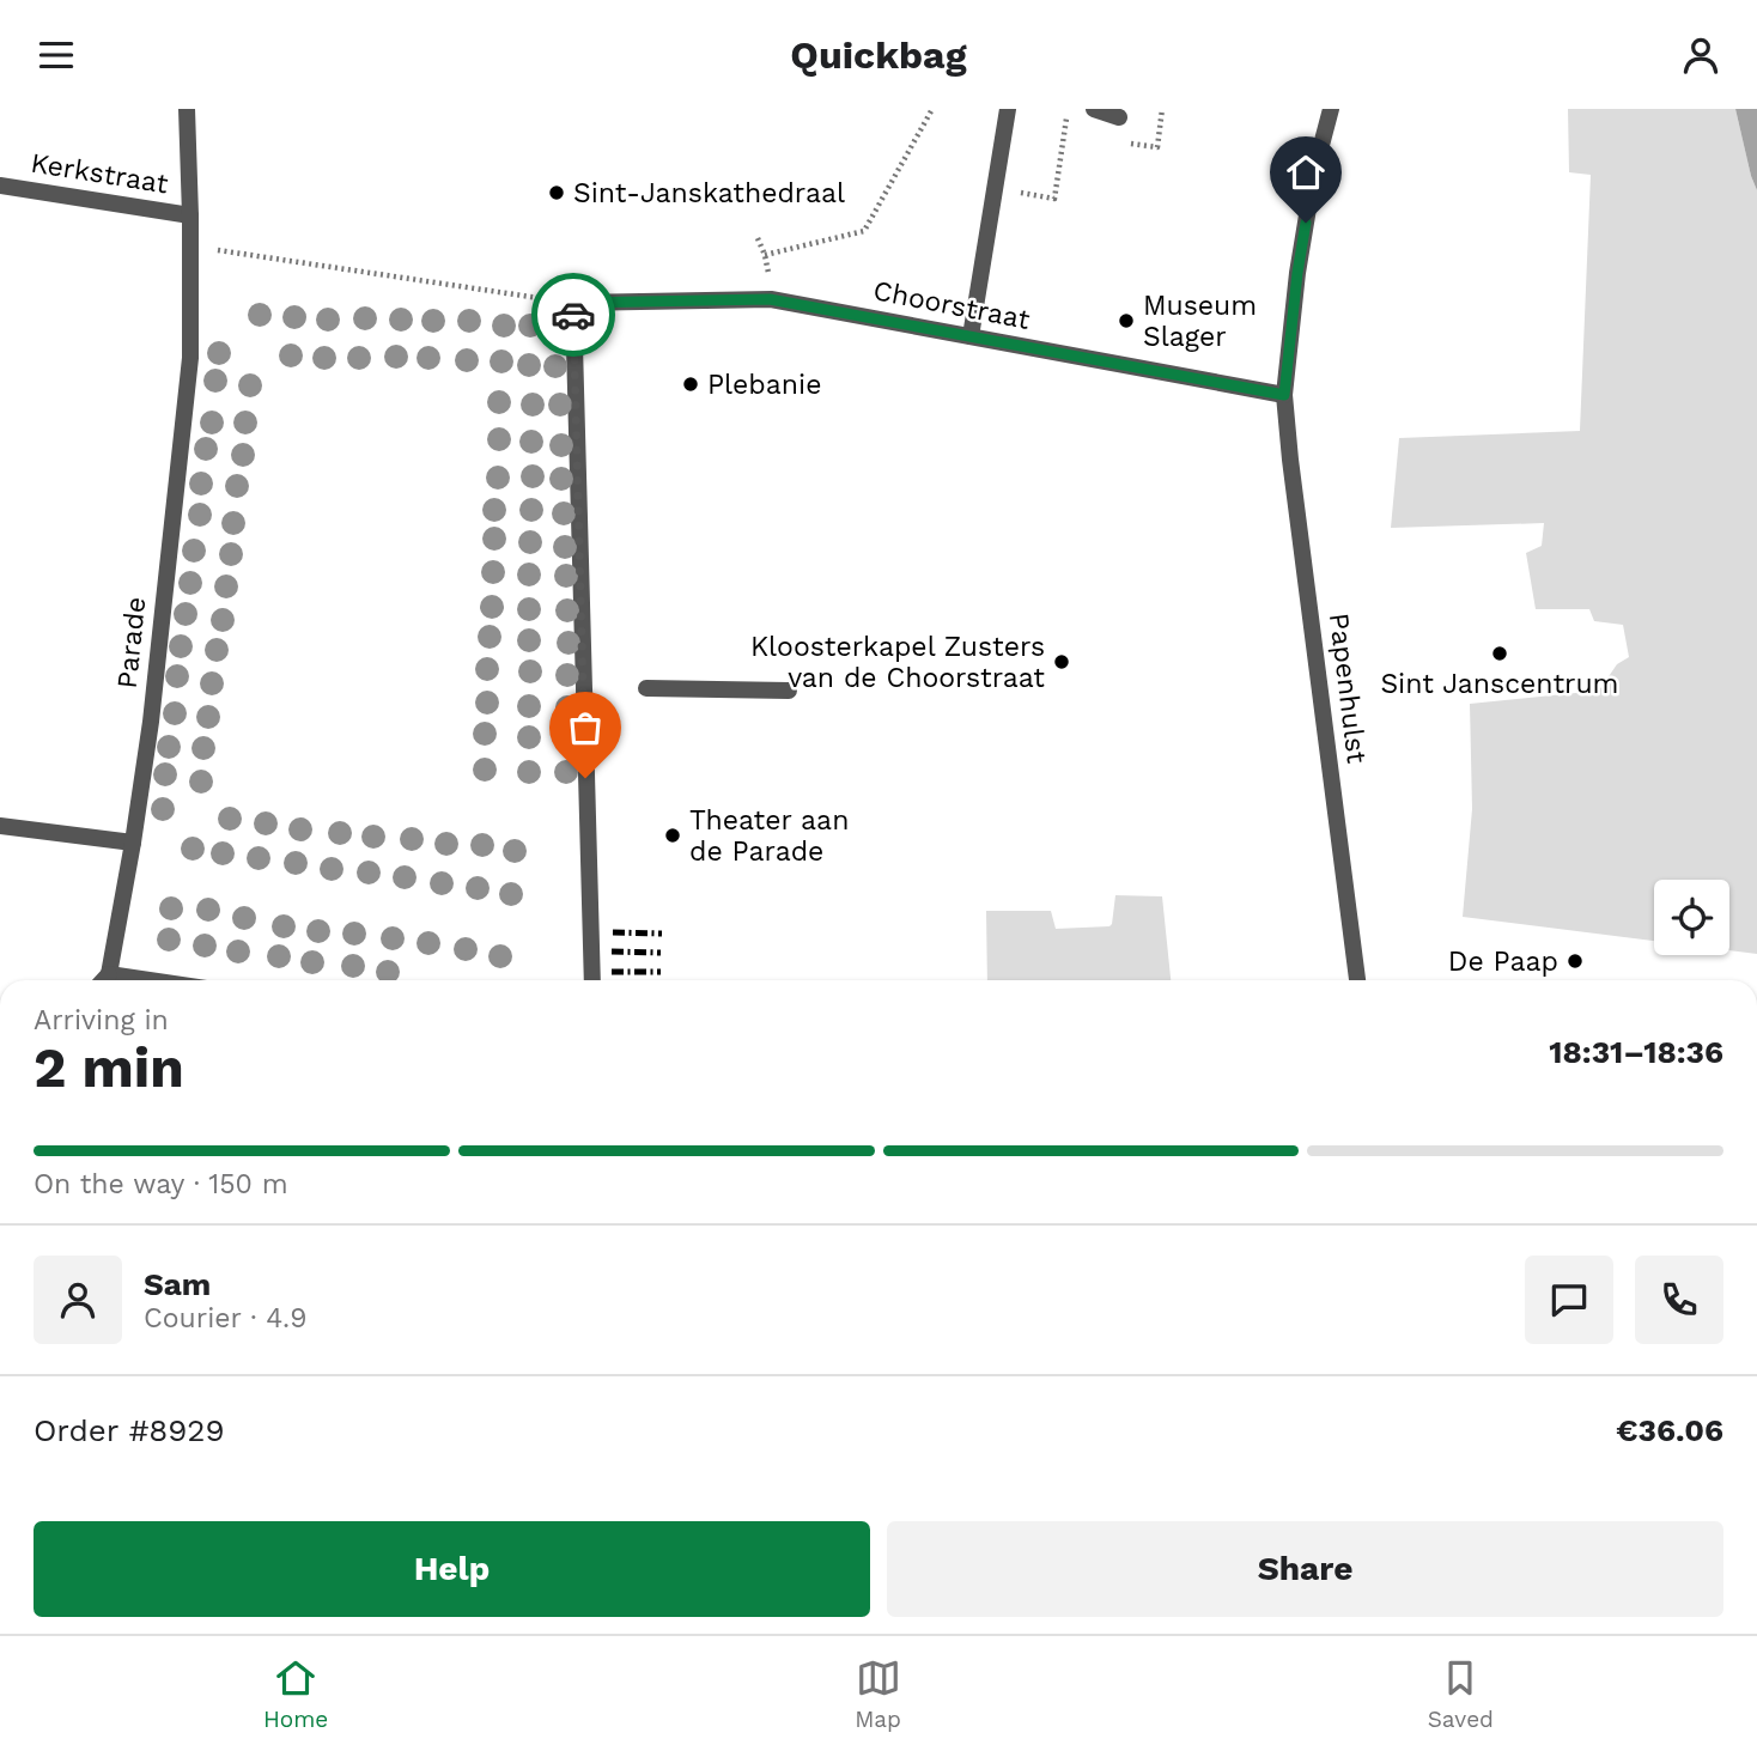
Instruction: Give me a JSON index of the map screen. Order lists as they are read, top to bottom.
{
  "streets": {
    "street": [
      "Kerkstraat",
      "Choorstraat",
      "Parade",
      "Papenhulst"
    ]
  },
  "crossings": [
    ["Kerkstraat", "Parade"],
    ["Choorstraat", "Papenhulst"]
  ],
  "places": [
    "Sint-Janskathedraal",
    "Museum Slager",
    "Plebanie",
    "Sint Janscentrum",
    "Kloosterkapel Zusters van de Choorstraat",
    "Theater aan de Parade",
    "De Paap"
  ],
  "page": {
    "header": "Quickbag",
    "heading": ["2 min", "Arriving in", "18:31–18:36"],
    "panel": [
      "Sam",
      "Courier · 4.9",
      "Order #8929",
      "€36.06"
    ],
    "bar": "On the way · 150 m",
    "buttons": ["Help", "Share"],
    "tabs": ["Home", "Map", "Saved"]
  }
}
